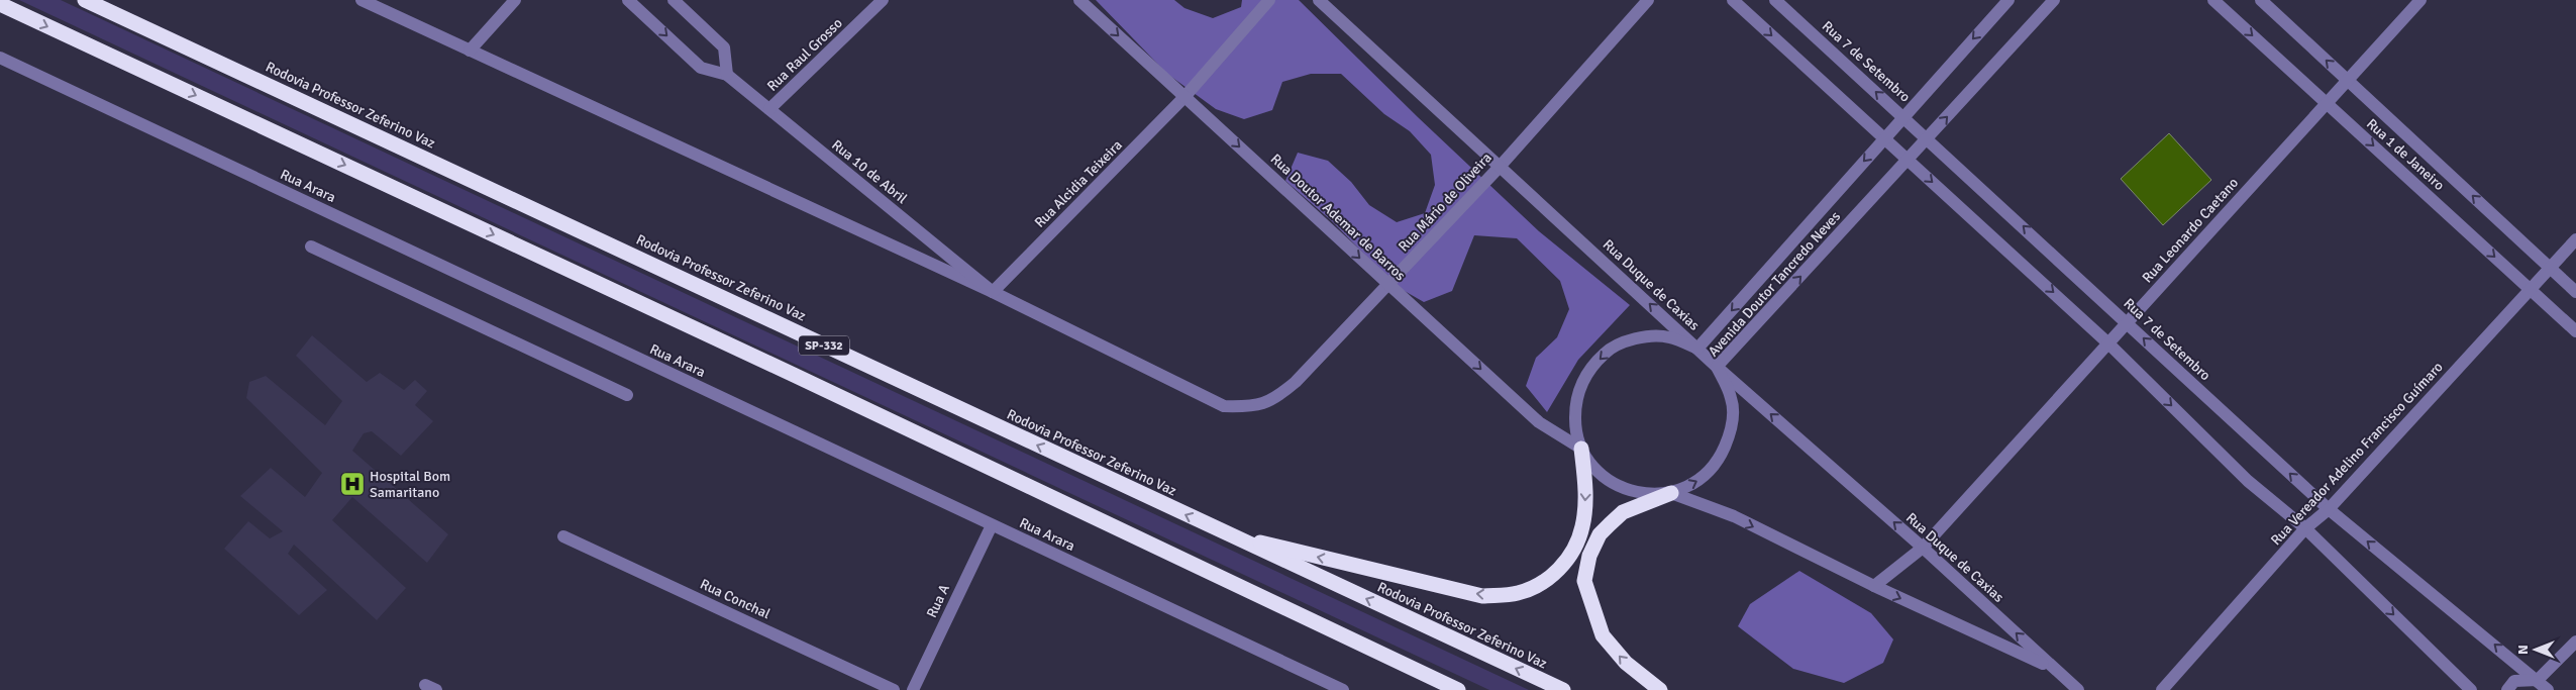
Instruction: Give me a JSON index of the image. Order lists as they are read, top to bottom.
{
  "streets": {
    "highway": ["Rodovia Professor Zeferino Vaz", "SP-332"],
    "street": [
      "Rua Raul Grosso",
      "Rua 7 de Setembro",
      "Rua 1 de Janeiro",
      "Rua 10 de Abril",
      "Rua Alcidia Teixeira",
      "Rua Arara",
      "Rua Mário de Oliveira",
      "Rua Doutor Ademar de Barros",
      "Rua Leonardo Caetano",
      "Avenida Doutor Tancredo Neves",
      "Rua Duque de Caxias",
      "Rua Vereador Adelino Francisco Guímaro",
      "Rua Conchal",
      "Rua A"
    ]
  },
  "crossings": [
    ["Rua Raul Grosso", "Rua 10 de Abril"],
    ["Rua 7 de Setembro", "Rua Leonardo Caetano"],
    ["Rua 7 de Setembro", "Avenida Doutor Tancredo Neves"],
    ["Rua 7 de Setembro", "Rua Vereador Adelino Francisco Guímaro"],
    ["Rua 1 de Janeiro", "Rua Leonardo Caetano"],
    ["Rua 1 de Janeiro", "Rua Vereador Adelino Francisco Guímaro"],
    ["Rua 10 de Abril", "Rua Alcidia Teixeira"],
    ["Rua 10 de Abril", "Rua Mário de Oliveira"],
    ["Rua Alcidia Teixeira", "Rua Mário de Oliveira"],
    ["Rua Alcidia Teixeira", "Rua Doutor Ademar de Barros"],
    ["Rua Arara", "Rua A"],
    ["Rua Mário de Oliveira", "Rua Doutor Ademar de Barros"],
    ["Rua Mário de Oliveira", "Rua Duque de Caxias"],
    ["Rua Doutor Ademar de Barros", "Avenida Doutor Tancredo Neves"],
    ["Rua Doutor Ademar de Barros", "Rua Duque de Caxias"],
    ["Rua Leonardo Caetano", "Rua Duque de Caxias"],
    ["Avenida Doutor Tancredo Neves", "Rua Duque de Caxias"]
  ],
  "one_way": ["Rua Doutor Ademar de Barros"],
  "places": {
    "hospital": ["Hospital Bom Samaritano"]
  },
  "north": "left"
}
